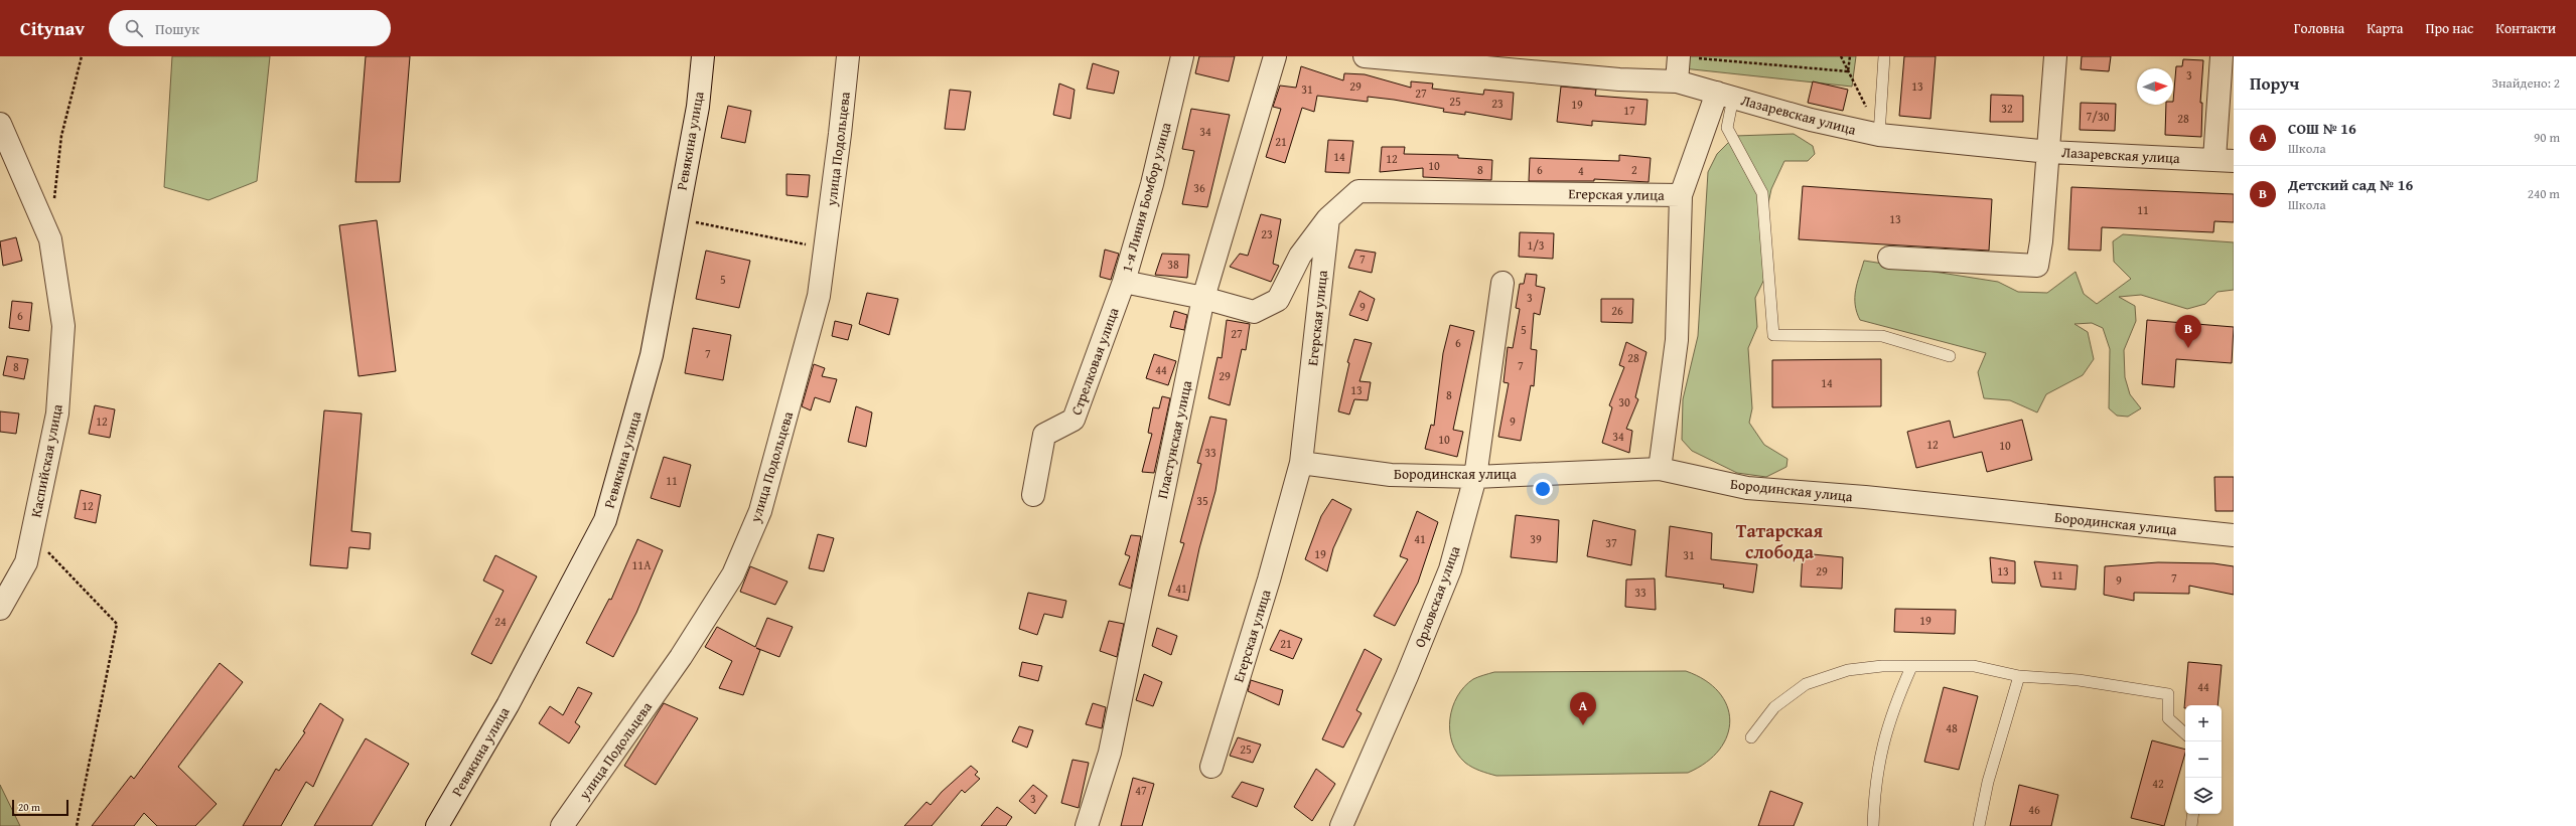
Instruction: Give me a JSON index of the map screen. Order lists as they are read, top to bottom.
{
  "streets": {
    "street": [
      "Лазаревская улица",
      "Ревякина улица",
      "улица Подольцева",
      "Егерская улица",
      "1-я Линия Бомбор улица",
      "Стрелковая улица",
      "Пластунская улица",
      "Каспийская улица",
      "Бородинская улица",
      "Орловская улица"
    ]
  },
  "crossings": [
    ["Егерская улица", "1-я Линия Бомбор улица"],
    ["Егерская улица", "Бородинская улица"],
    ["1-я Линия Бомбор улица", "Стрелковая улица"],
    ["1-я Линия Бомбор улица", "Пластунская улица"],
    ["Бородинская улица", "Орловская улица"]
  ],
  "districts": ["Татарская слобода"],
  "house_numbers": [
    "3",
    "29",
    "13",
    "31",
    "27",
    "25",
    "23",
    "19",
    "32",
    "17",
    "7/30",
    "28",
    "34",
    "21",
    "14",
    "12",
    "10",
    "8",
    "6",
    "2",
    "4",
    "36",
    "11",
    "13",
    "23",
    "1/3",
    "7",
    "38",
    "5",
    "3",
    "9",
    "26",
    "6",
    "5",
    "27",
    "6",
    "7",
    "28",
    "7",
    "8",
    "44",
    "29",
    "14",
    "13",
    "8",
    "30",
    "12",
    "9",
    "34",
    "10",
    "12",
    "10",
    "33",
    "11",
    "35",
    "12",
    "41",
    "39",
    "37",
    "19",
    "31",
    "11А",
    "29",
    "13",
    "11",
    "7",
    "9",
    "41",
    "33",
    "19",
    "24",
    "21",
    "44",
    "48",
    "25",
    "42",
    "47",
    "3",
    "46"
  ],
  "scale_bar": "20 m",
  "north": "right",
  "page": {
    "header": "Citynav",
    "search": "Пошук",
    "nav": [
      "Головна",
      "Карта",
      "Про нас",
      "Контакти"
    ],
    "heading": ["Поруч", "Знайдено: 2"],
    "list": [
      {
        "mark": "A",
        "name": "СОШ № 16",
        "note": "Школа",
        "value": "90 m"
      },
      {
        "mark": "B",
        "name": "Детский сад № 16",
        "note": "Школа",
        "value": "240 m"
      }
    ],
    "pins": ["B", "A"],
    "map_buttons": ["+", "−"],
    "scale": "20 m"
  }
}
